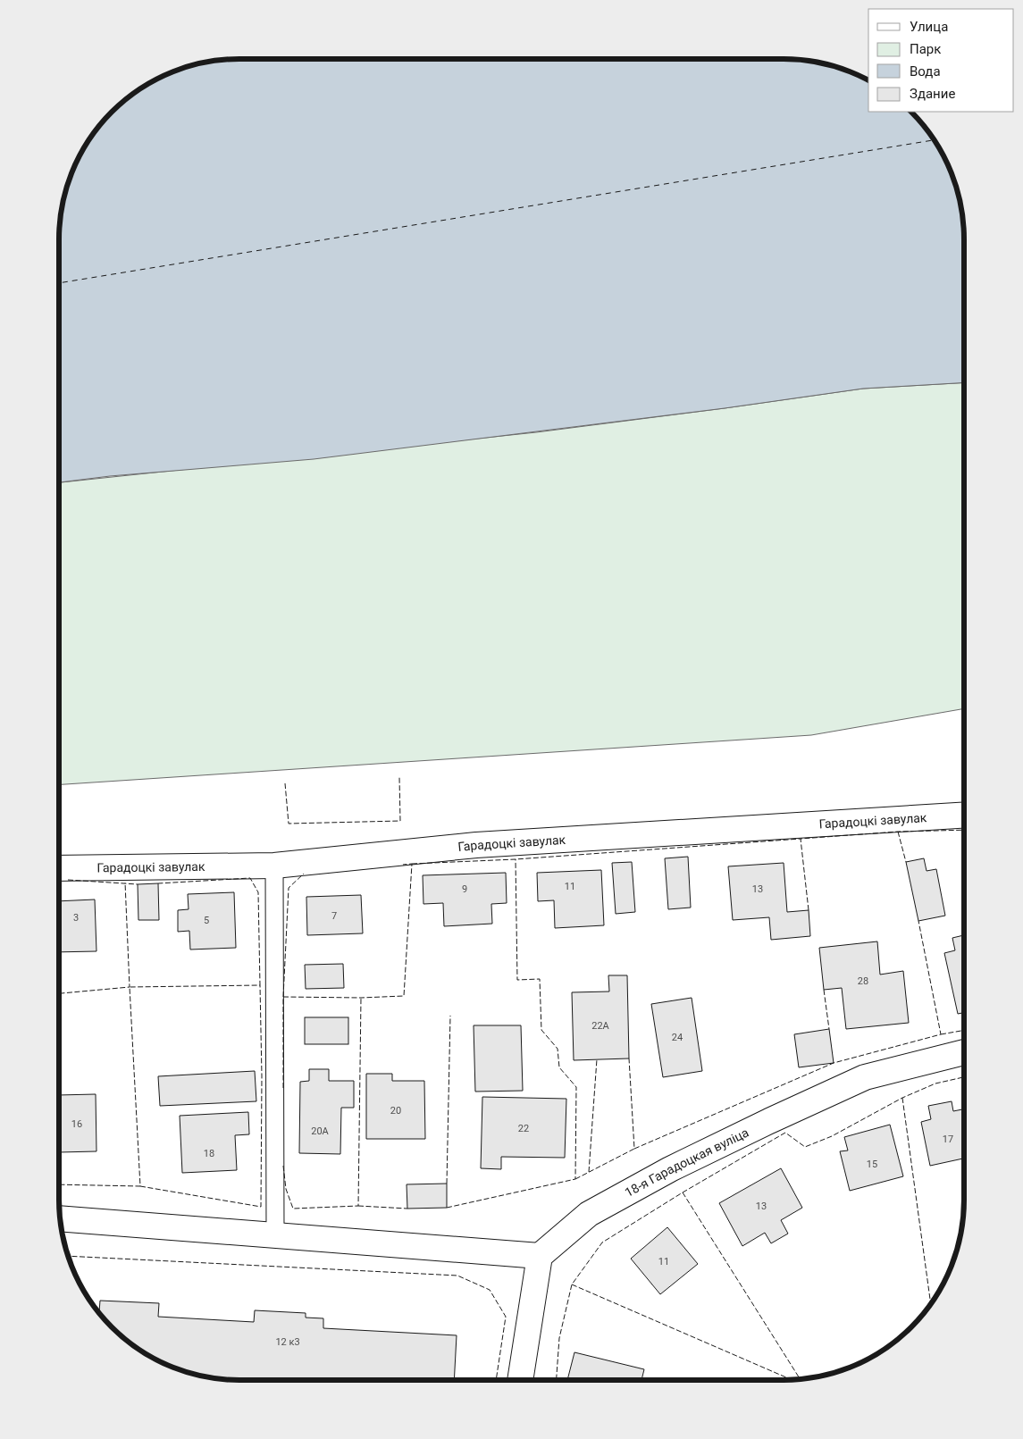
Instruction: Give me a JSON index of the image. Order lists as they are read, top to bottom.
{
  "streets": {
    "street": ["Гарадоцкі завулак", "18-я Гарадоцкая вуліца"]
  },
  "house_numbers": [
    "11",
    "9",
    "13",
    "7",
    "3",
    "5",
    "28",
    "22А",
    "24",
    "20",
    "16",
    "22",
    "20А",
    "17",
    "18",
    "15",
    "13",
    "11",
    "12 к3"
  ],
  "legend": [
    "Улица",
    "Парк",
    "Вода",
    "Здание"
  ]
}
